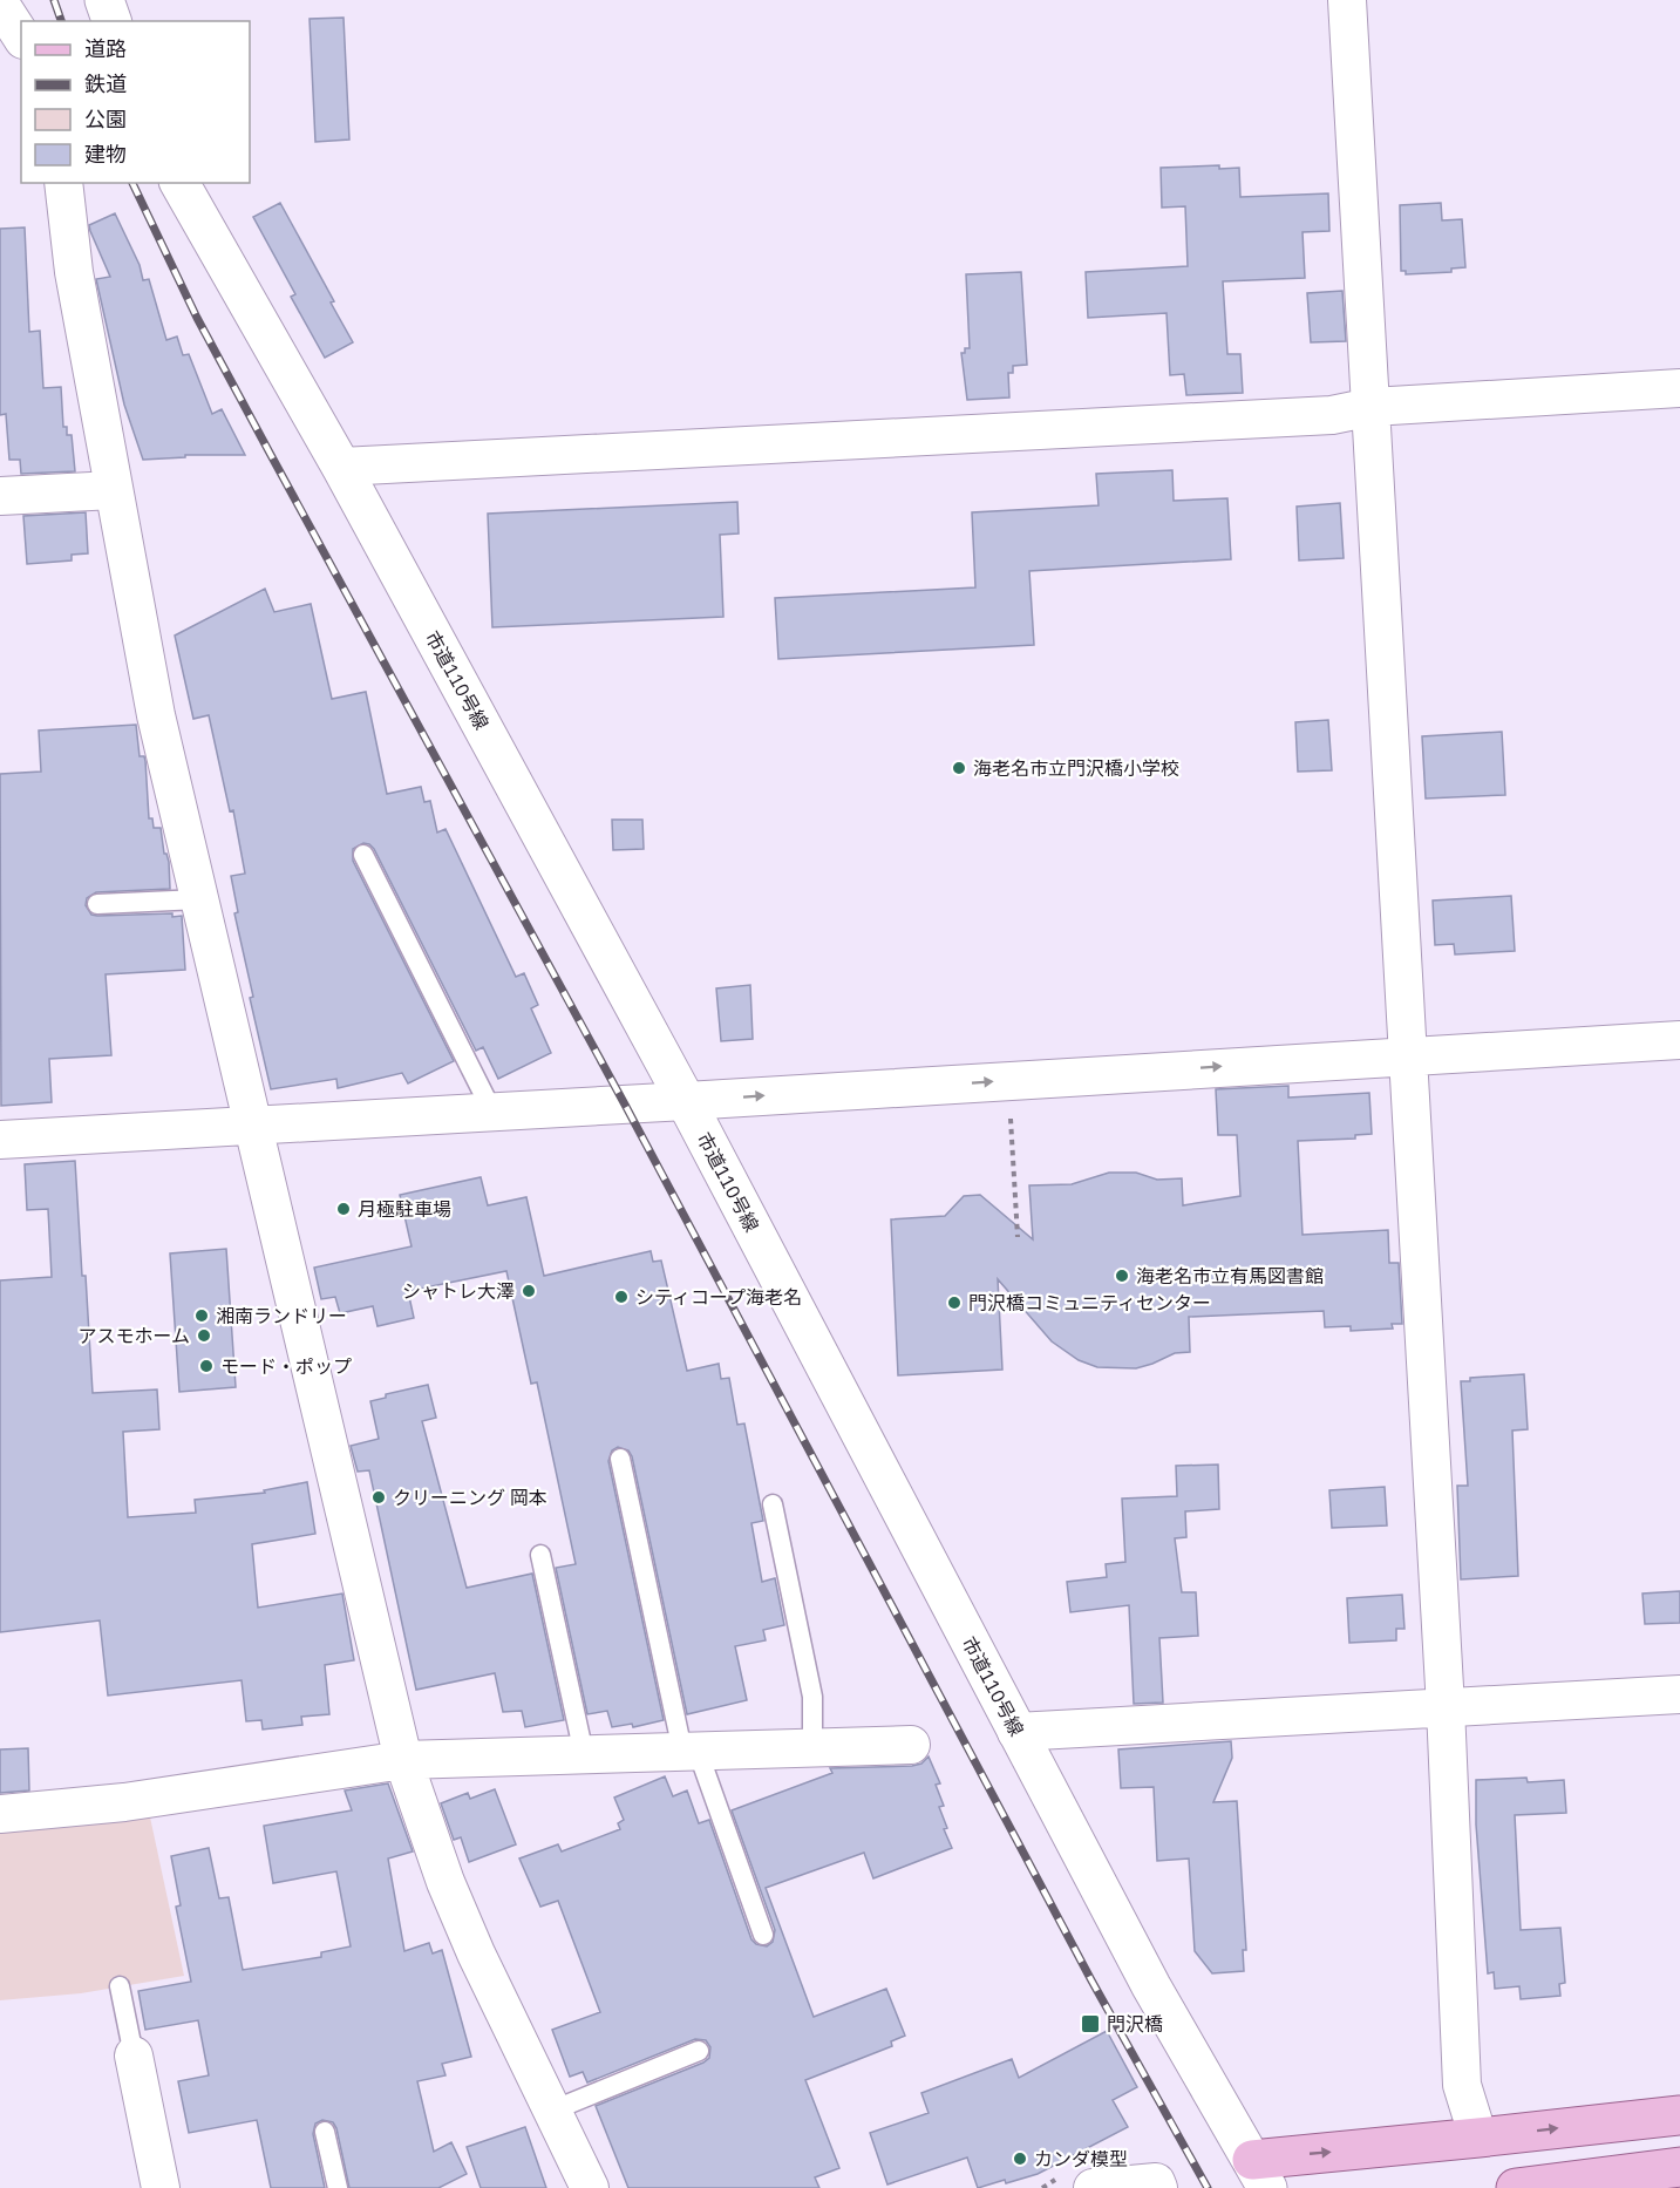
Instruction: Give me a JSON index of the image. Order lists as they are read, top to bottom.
{
  "streets": {
    "street": ["市道110号線"]
  },
  "places": {
    "other": [
      "海老名市立門沢橋小学校",
      "月極駐車場",
      "海老名市立有馬図書館",
      "シャトレ大澤",
      "シティコープ海老名",
      "門沢橋コミュニティセンター",
      "湘南ランドリー",
      "アスモホーム",
      "モード・ポップ",
      "クリーニング 岡本",
      "カンダ模型"
    ],
    "transit": ["門沢橋"]
  },
  "legend": [
    "道路",
    "鉄道",
    "公園",
    "建物"
  ]
}
